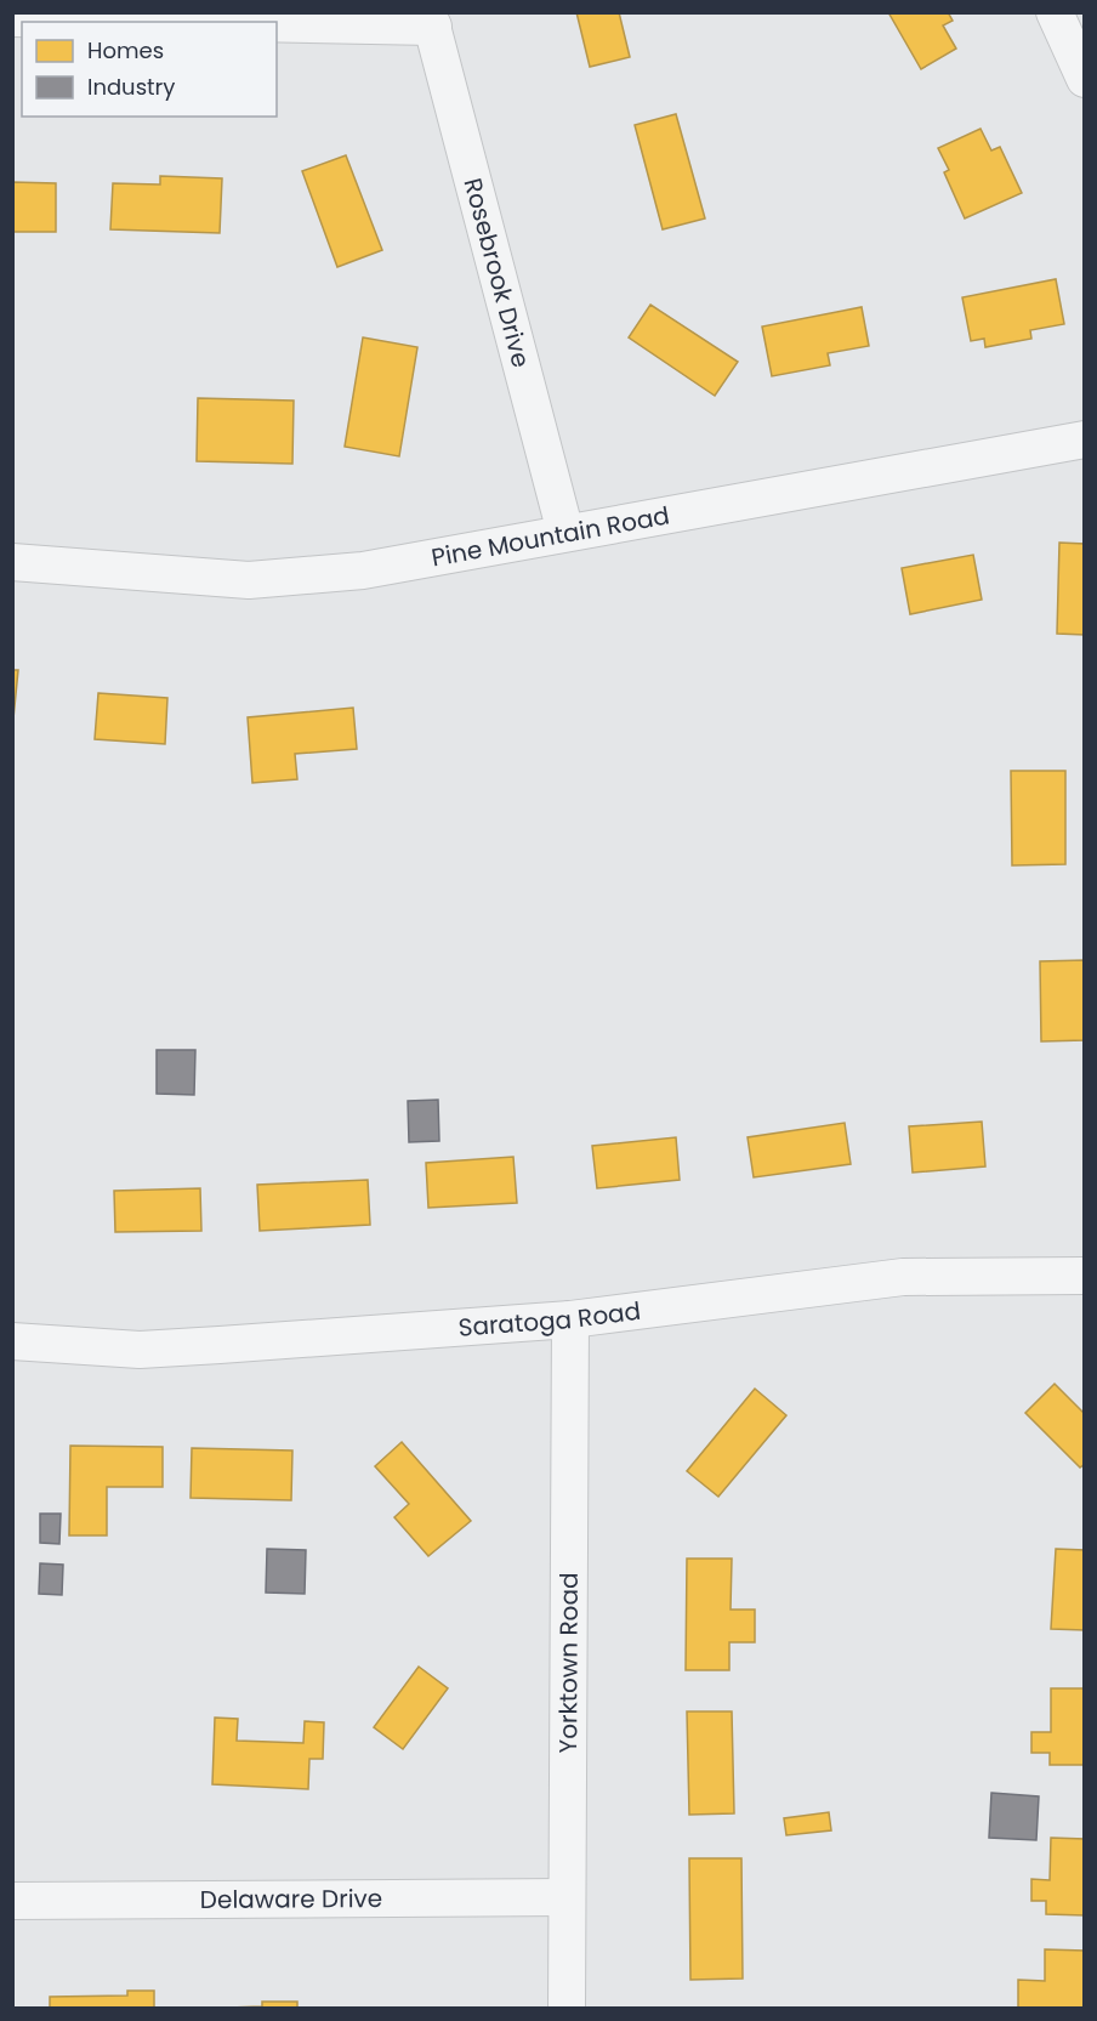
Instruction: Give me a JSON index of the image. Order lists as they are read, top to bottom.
{
  "streets": {
    "street": [
      "Rosebrook Drive",
      "Pine Mountain Road",
      "Saratoga Road",
      "Yorktown Road",
      "Delaware Drive"
    ]
  },
  "crossings": [
    ["Rosebrook Drive", "Pine Mountain Road"],
    ["Saratoga Road", "Yorktown Road"],
    ["Yorktown Road", "Delaware Drive"]
  ],
  "legend": ["Homes", "Industry"]
}
